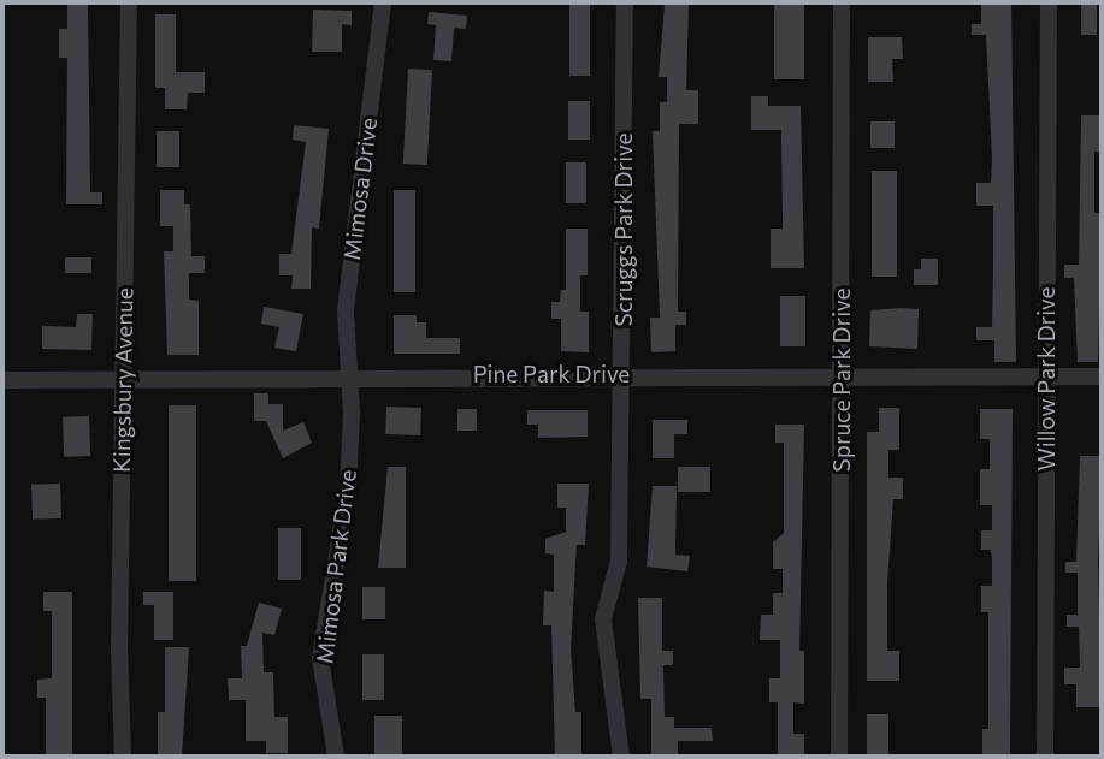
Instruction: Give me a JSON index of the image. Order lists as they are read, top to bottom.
{
  "streets": {
    "street": [
      "Mimosa Drive",
      "Scruggs Park Drive",
      "Pine Park Drive",
      "Willow Park Drive",
      "Kingsbury Avenue",
      "Spruce Park Drive",
      "Mimosa Park Drive"
    ]
  },
  "crossings": [
    ["Mimosa Drive", "Pine Park Drive"],
    ["Mimosa Drive", "Mimosa Park Drive"],
    ["Scruggs Park Drive", "Pine Park Drive"],
    ["Pine Park Drive", "Willow Park Drive"],
    ["Pine Park Drive", "Kingsbury Avenue"],
    ["Pine Park Drive", "Spruce Park Drive"],
    ["Pine Park Drive", "Mimosa Park Drive"]
  ]
}
